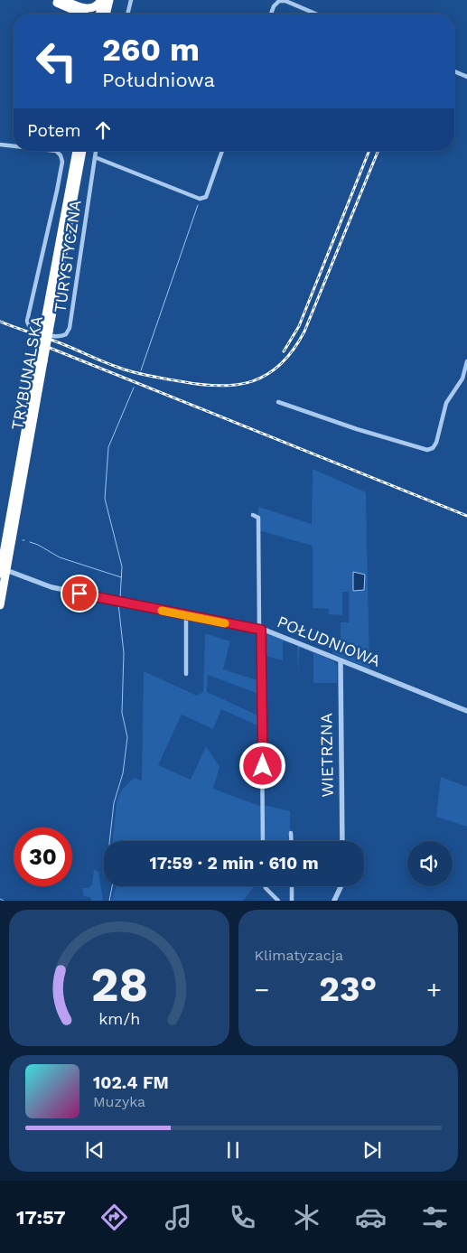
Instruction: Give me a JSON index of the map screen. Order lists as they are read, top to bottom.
{
  "streets": {
    "highway": ["TRYBUNALSKA"],
    "street": ["TURYSTYCZNA", "POŁUDNIOWA", "WIETRZNA"]
  },
  "crossings": [
    ["POŁUDNIOWA", "WIETRZNA"]
  ],
  "page": {
    "turn": ["260 m", "Południowa"],
    "then": "Potem",
    "limit": "30",
    "trip": "17:59 · 2 min · 610 m",
    "tile": "Klimatyzacja",
    "heat": ["−", "23°", "+"],
    "song": ["102.4 FM", "Muzyka"],
    "tabs": "17:57",
    "gauge": ["28", "km/h"]
  }
}
